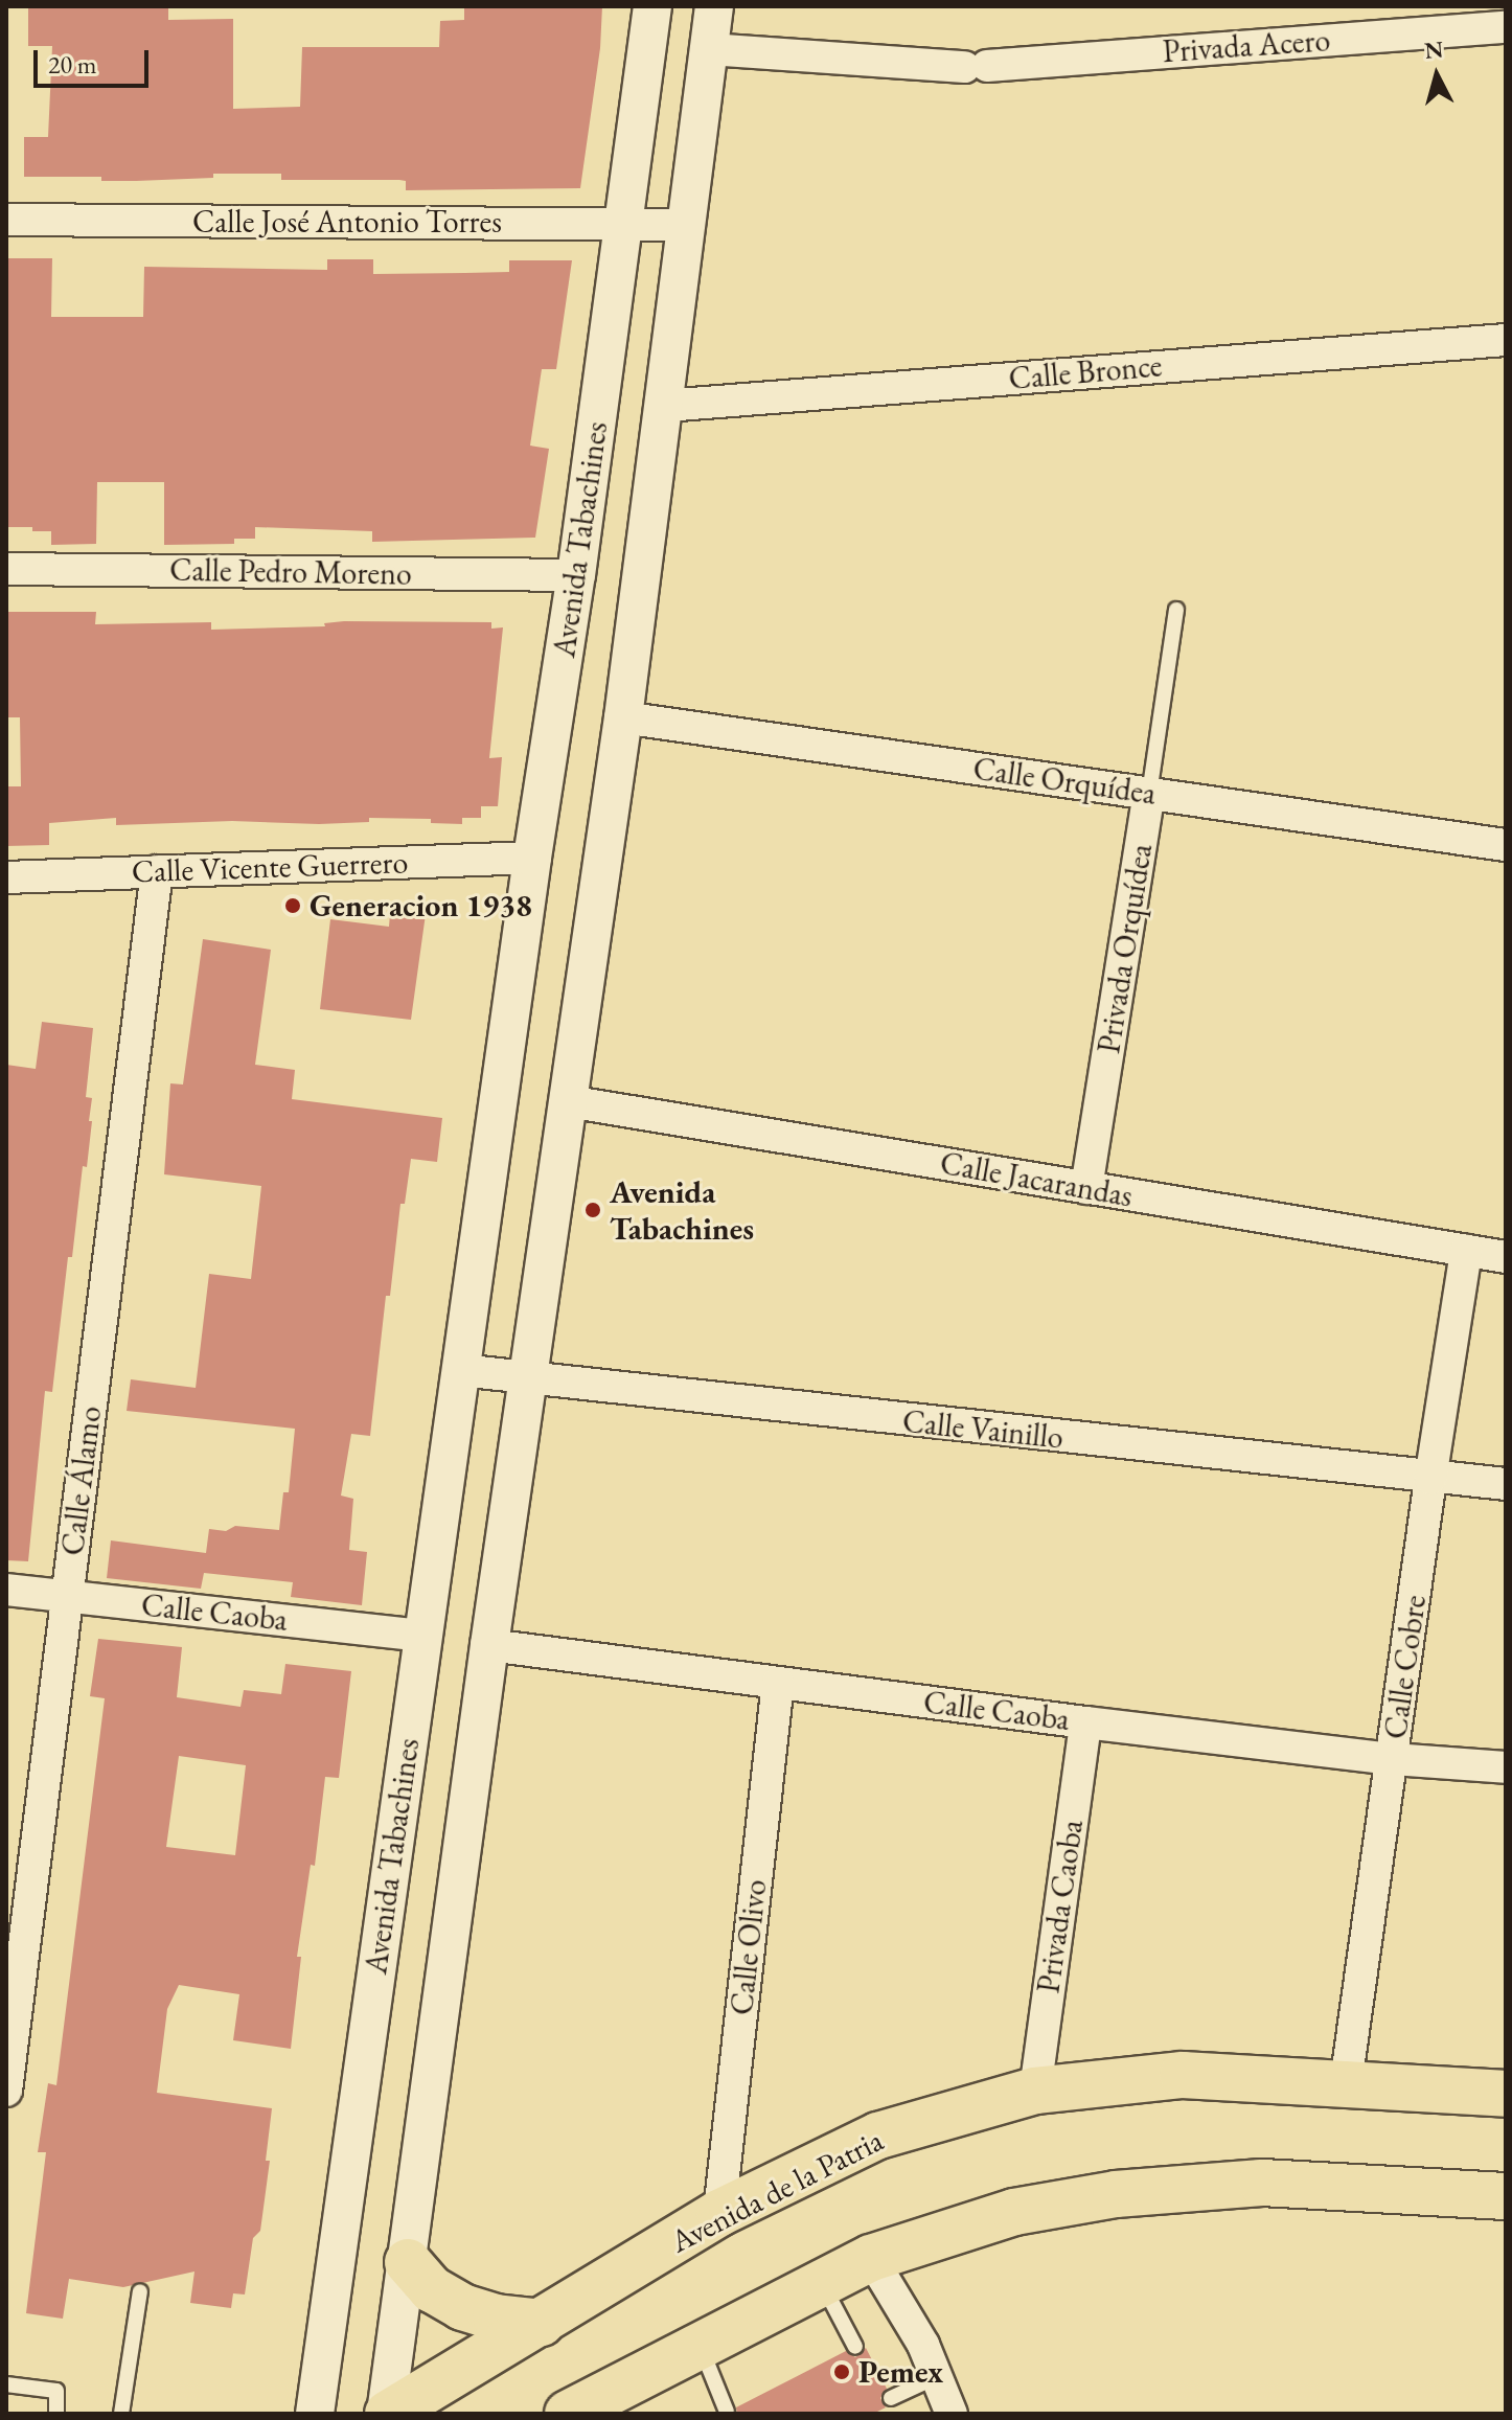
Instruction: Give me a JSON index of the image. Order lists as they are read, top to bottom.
{
  "streets": {
    "main road": ["Avenida de la Patria"],
    "street": [
      "Privada Acero",
      "Calle José Antonio Torres",
      "Calle Bronce",
      "Avenida Tabachines",
      "Calle Pedro Moreno",
      "Calle Orquídea",
      "Calle Vicente Guerrero",
      "Privada Orquídea",
      "Calle Jacarandas",
      "Calle Vainillo",
      "Calle Álamo",
      "Calle Caoba",
      "Calle Cobre",
      "Privada Caoba",
      "Calle Olivo"
    ]
  },
  "crossings": [
    ["Privada Acero", "Avenida Tabachines"],
    ["Calle José Antonio Torres", "Avenida Tabachines"],
    ["Calle Bronce", "Avenida Tabachines"],
    ["Avenida Tabachines", "Calle Pedro Moreno"],
    ["Avenida Tabachines", "Calle Orquídea"],
    ["Avenida Tabachines", "Calle Vicente Guerrero"],
    ["Avenida Tabachines", "Calle Jacarandas"],
    ["Avenida Tabachines", "Calle Vainillo"],
    ["Avenida Tabachines", "Calle Caoba"],
    ["Avenida Tabachines", "Avenida de la Patria"],
    ["Calle Orquídea", "Privada Orquídea"],
    ["Calle Vicente Guerrero", "Calle Álamo"],
    ["Privada Orquídea", "Calle Jacarandas"],
    ["Calle Jacarandas", "Calle Cobre"],
    ["Calle Vainillo", "Calle Cobre"],
    ["Calle Álamo", "Calle Caoba"],
    ["Calle Caoba", "Calle Cobre"],
    ["Calle Caoba", "Privada Caoba"],
    ["Calle Caoba", "Calle Olivo"],
    ["Calle Cobre", "Avenida de la Patria"],
    ["Privada Caoba", "Avenida de la Patria"],
    ["Calle Olivo", "Avenida de la Patria"]
  ],
  "places": ["Generacion 1938", "Avenida Tabachines", "Pemex"],
  "scale_bar": "20 m",
  "north": "top"
}
